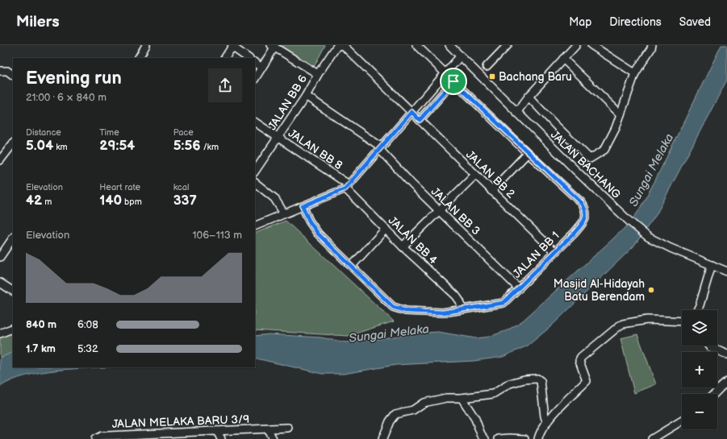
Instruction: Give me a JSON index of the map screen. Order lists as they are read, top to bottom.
{
  "streets": {
    "street": [
      "JALAN BB 6",
      "JALAN BB 8",
      "JALAN BACHANG",
      "JALAN BB 2",
      "JALAN BB 3",
      "JALAN BB 4",
      "JALAN BB 1",
      "JALAN MELAKA BARU 3/9"
    ]
  },
  "crossings": [
    ["JALAN BB 6", "JALAN BB 8"],
    ["JALAN BB 6", "JALAN BB 2"],
    ["JALAN BB 6", "JALAN BB 3"],
    ["JALAN BB 8", "JALAN BB 4"],
    ["JALAN BB 2", "JALAN BB 1"],
    ["JALAN BB 3", "JALAN BB 1"],
    ["JALAN BB 4", "JALAN BB 1"]
  ],
  "water": ["Sungai Melaka"],
  "places": {
    "transit": ["Bachang Baru"],
    "other": ["Masjid Al-Hidayah Batu Berendam"]
  },
  "page": {
    "header": "Milers",
    "nav": ["Map", "Directions", "Saved"],
    "heading": ["Evening run", "21:00 · 6 × 840 m"],
    "stats": [
      ["Distance", "5.04 km"],
      ["Time", "29:54"],
      ["Pace", "5:56 /km"],
      ["Elevation", "42 m"],
      ["Heart rate", "140 bpm"],
      ["kcal", "337"]
    ],
    "chart": ["Elevation", "106–113 m"],
    "map_buttons": ["+", "−"],
    "list": [
      {
        "name": "840 m",
        "note": "6:08"
      },
      {
        "name": "1.7 km",
        "note": "5:32"
      }
    ]
  }
}
